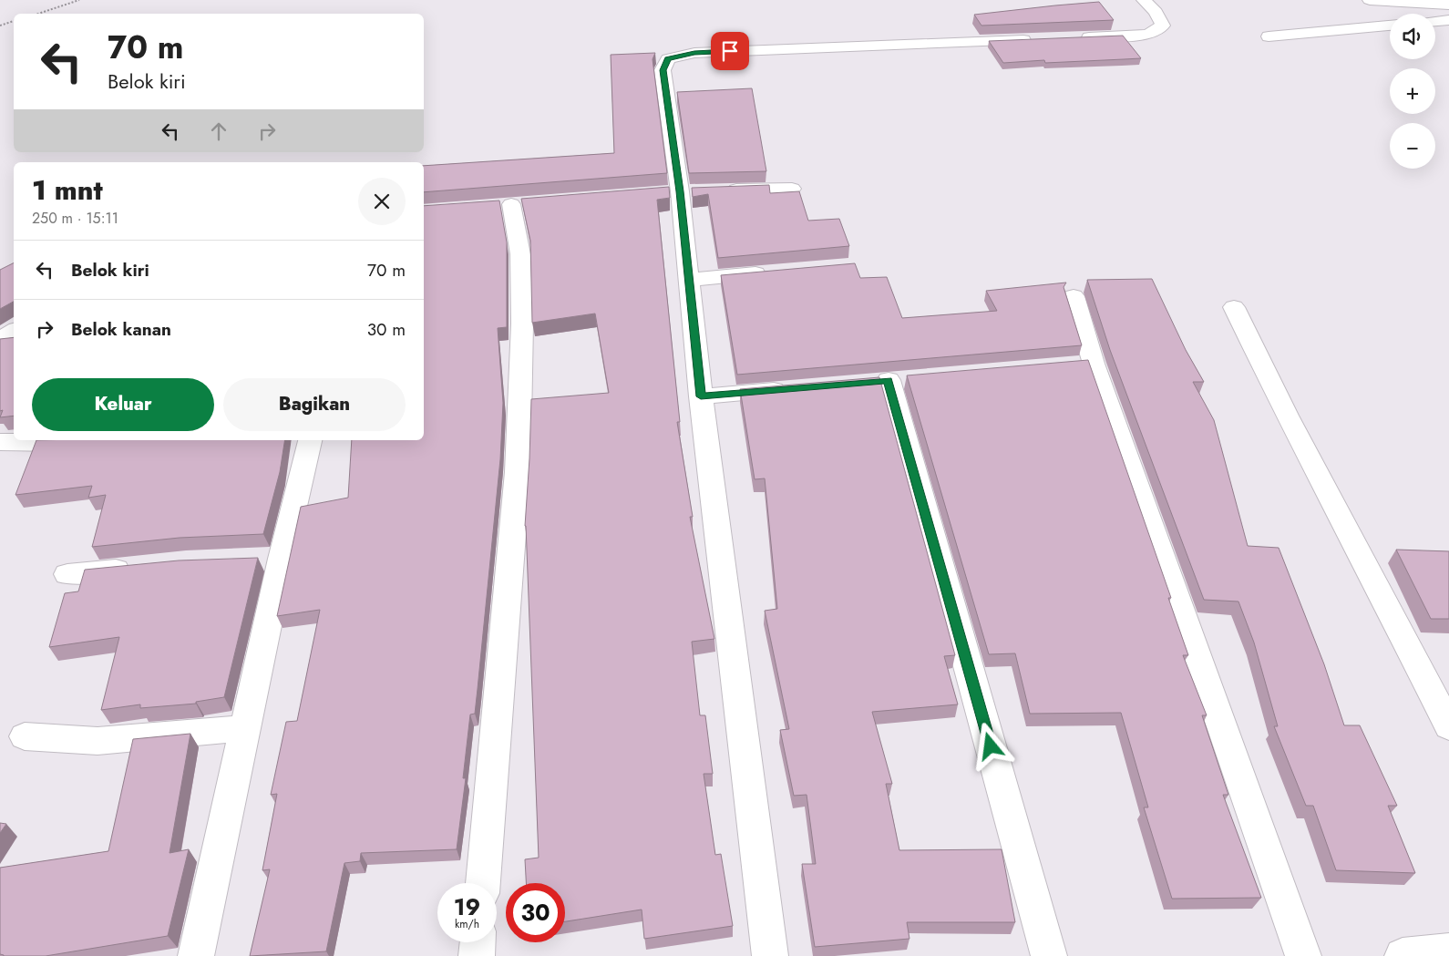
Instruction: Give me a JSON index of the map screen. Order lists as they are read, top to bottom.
{
  "page": {
    "map_buttons": ["+", "−"],
    "turn": ["70 m", "Belok kiri"],
    "heading": ["1 mnt", "250 m · 15:11"],
    "list": [
      {
        "name": "Belok kiri",
        "value": "70 m"
      },
      {
        "name": "Belok kanan",
        "value": "30 m"
      }
    ],
    "buttons": ["Keluar", "Bagikan"],
    "speed": "19 km/h",
    "limit": "30"
  }
}
